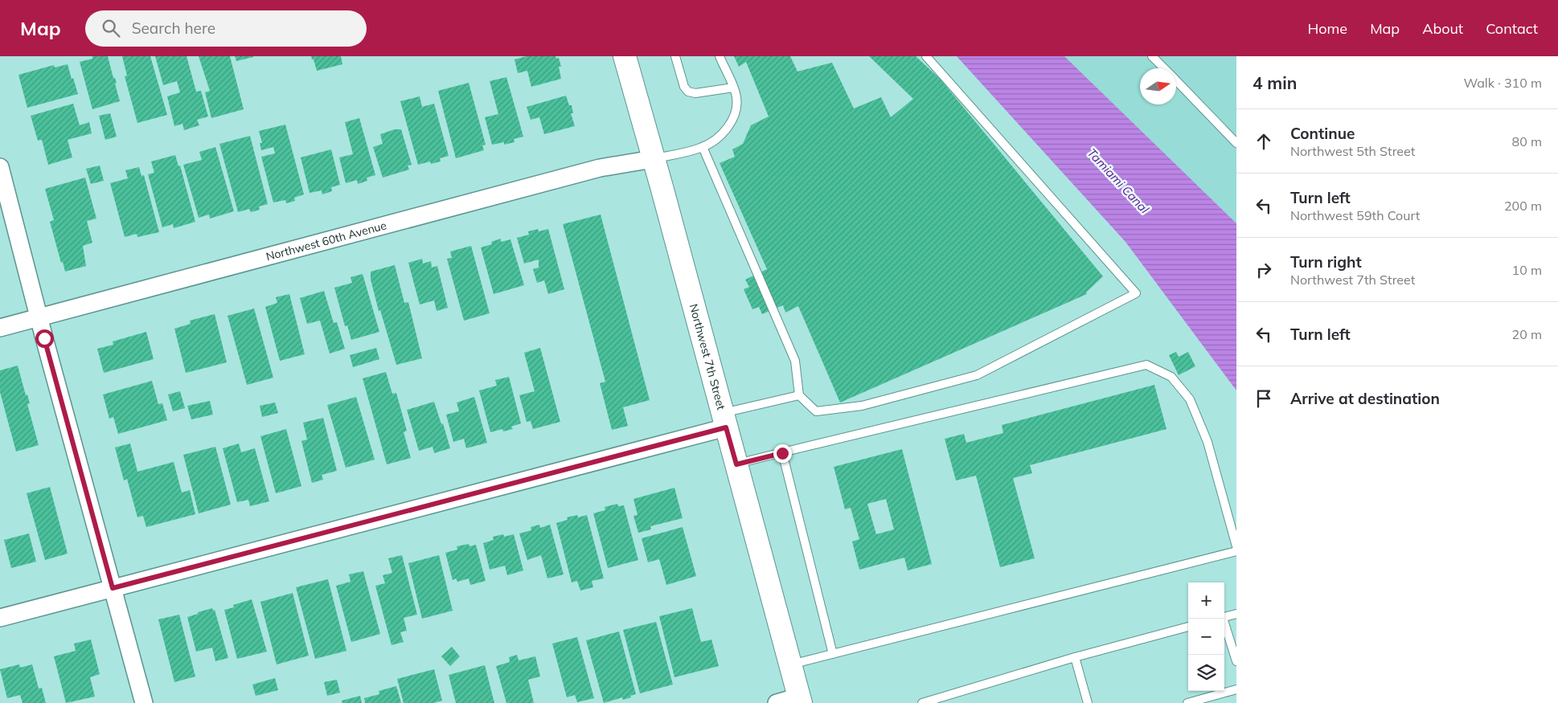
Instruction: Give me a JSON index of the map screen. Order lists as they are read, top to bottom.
{
  "streets": {
    "main road": ["Northwest 7th Street"],
    "street": ["Northwest 60th Avenue"]
  },
  "crossings": [
    ["Northwest 60th Avenue", "Northwest 7th Street"]
  ],
  "water": ["Tamiami Canal"],
  "north": "right",
  "page": {
    "header": "Map",
    "search": "Search here",
    "nav": [
      "Home",
      "Map",
      "About",
      "Contact"
    ],
    "heading": ["4 min", "Walk · 310 m"],
    "list": [
      ["Continue", "Northwest 5th Street", "80 m"],
      ["Turn left", "Northwest 59th Court", "200 m"],
      ["Turn right", "Northwest 7th Street", "10 m"],
      ["Turn left", "20 m"],
      "Arrive at destination"
    ],
    "map_buttons": ["+", "−"]
  }
}
